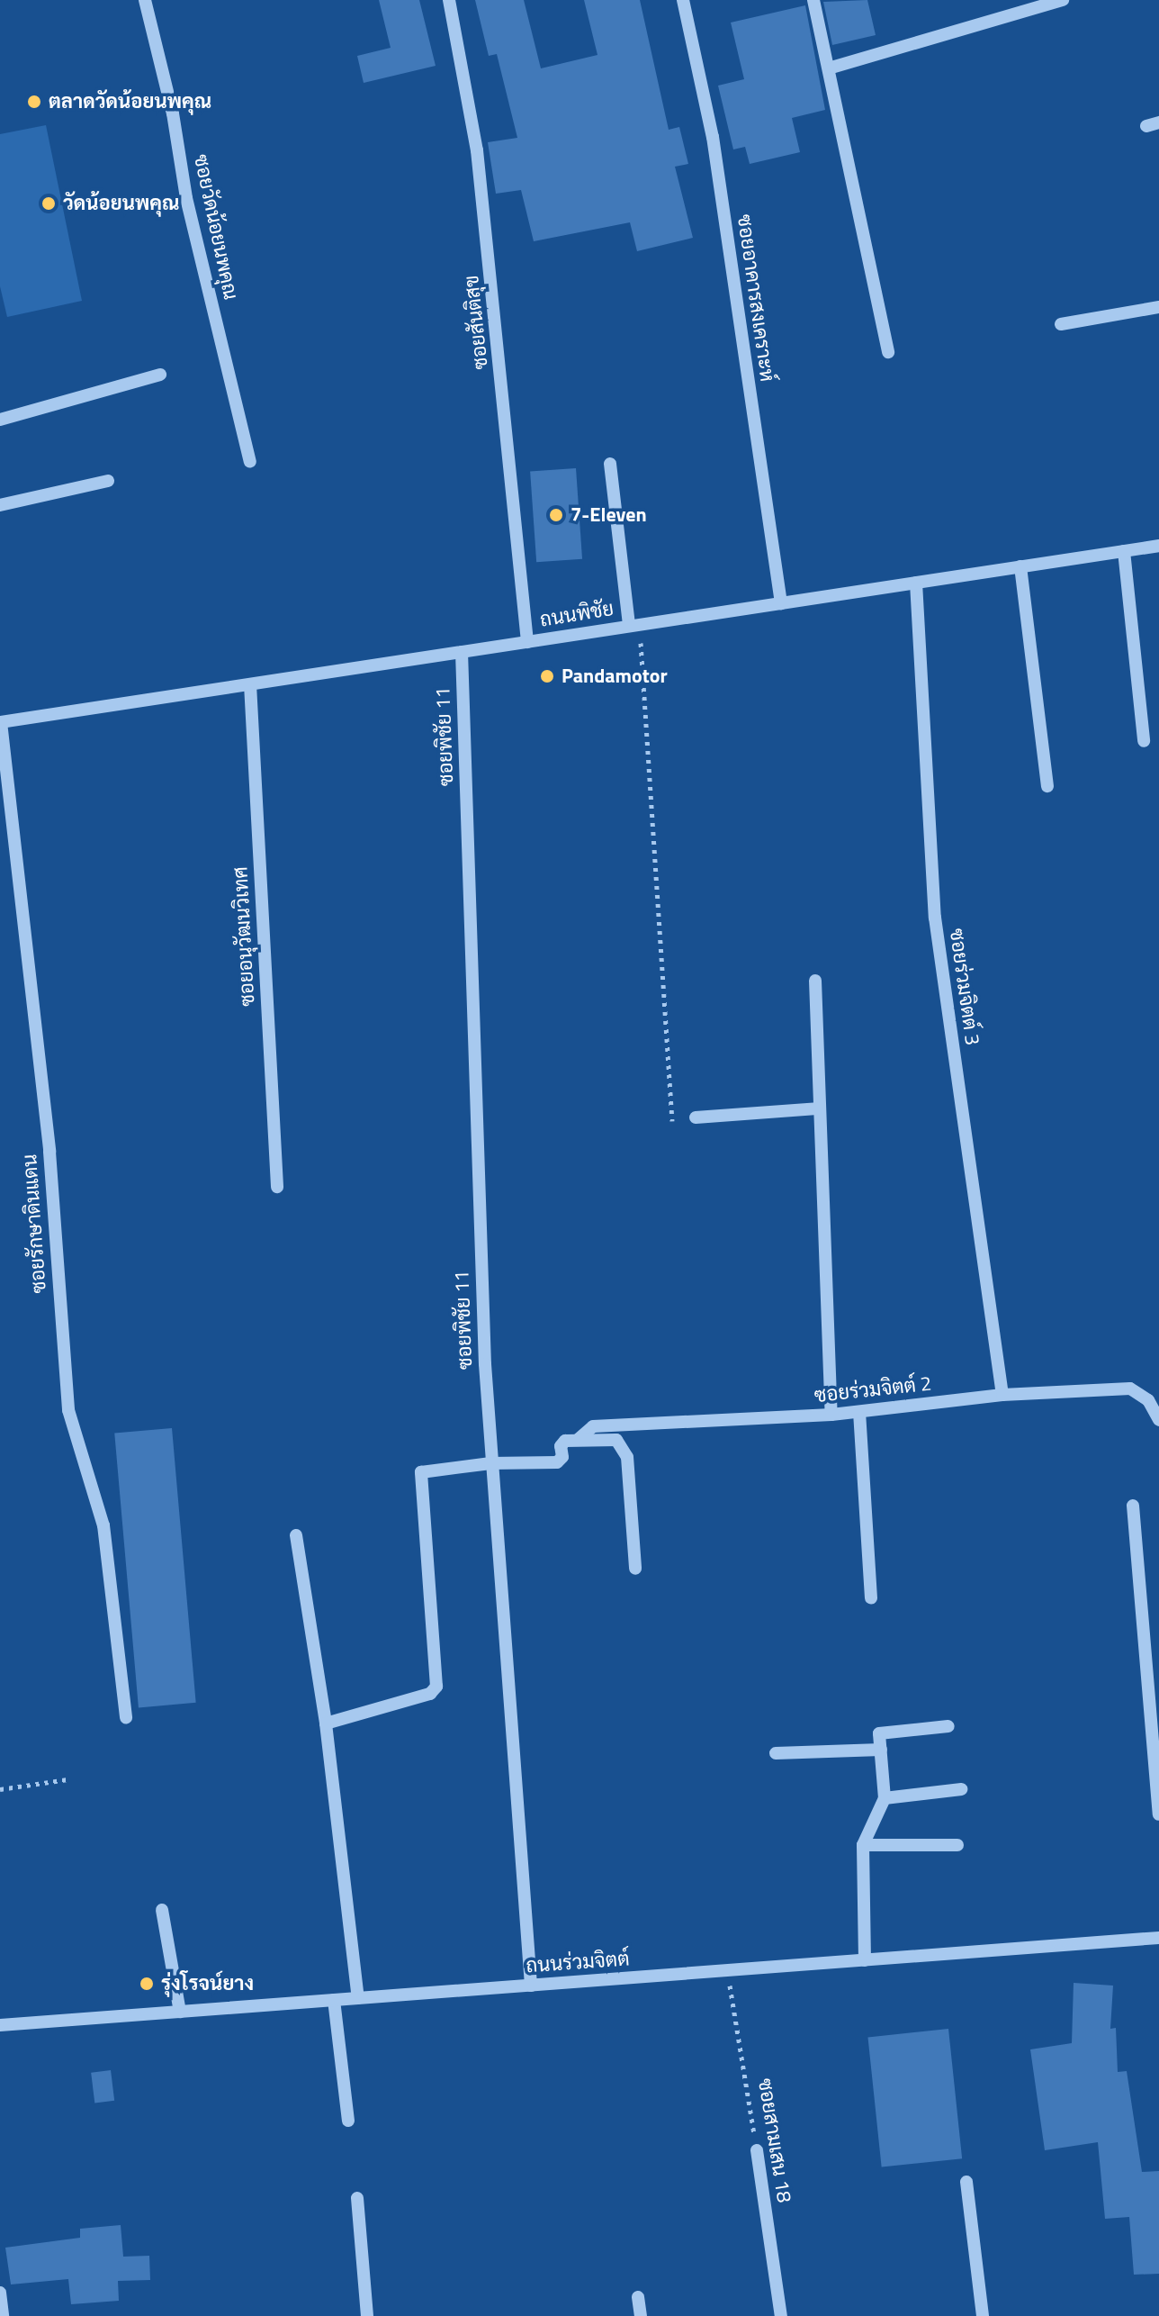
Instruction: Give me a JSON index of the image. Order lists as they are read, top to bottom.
{
  "streets": {
    "street": [
      "ซอยวัดน้อยนพคุณ",
      "ซอยอาคารสงเคราะห์",
      "ซอยสันติสุข",
      "ถนนพิชัย",
      "ซอยพิชัย 11",
      "ซอยอนุวัฒนวิเทศ",
      "ซอยร่วมจิตต์ 3",
      "ซอยรักษาดินแดน",
      "ซอยร่วมจิตต์ 2",
      "ถนนร่วมจิตต์",
      "ซอยสามเสน 18"
    ]
  },
  "crossings": [
    ["ซอยอาคารสงเคราะห์", "ถนนพิชัย"],
    ["ซอยสันติสุข", "ถนนพิชัย"],
    ["ถนนพิชัย", "ซอยพิชัย 11"],
    ["ถนนพิชัย", "ซอยอนุวัฒนวิเทศ"],
    ["ถนนพิชัย", "ซอยร่วมจิตต์ 3"],
    ["ถนนพิชัย", "ซอยรักษาดินแดน"],
    ["ซอยพิชัย 11", "ถนนร่วมจิตต์"],
    ["ซอยร่วมจิตต์ 3", "ซอยร่วมจิตต์ 2"],
    ["ถนนร่วมจิตต์", "ซอยสามเสน 18"]
  ],
  "places": [
    "ตลาดวัดน้อยนพคุณ",
    "วัดน้อยนพคุณ",
    "7-Eleven",
    "Pandamotor",
    "รุ่งโรจน์ยาง"
  ]
}
